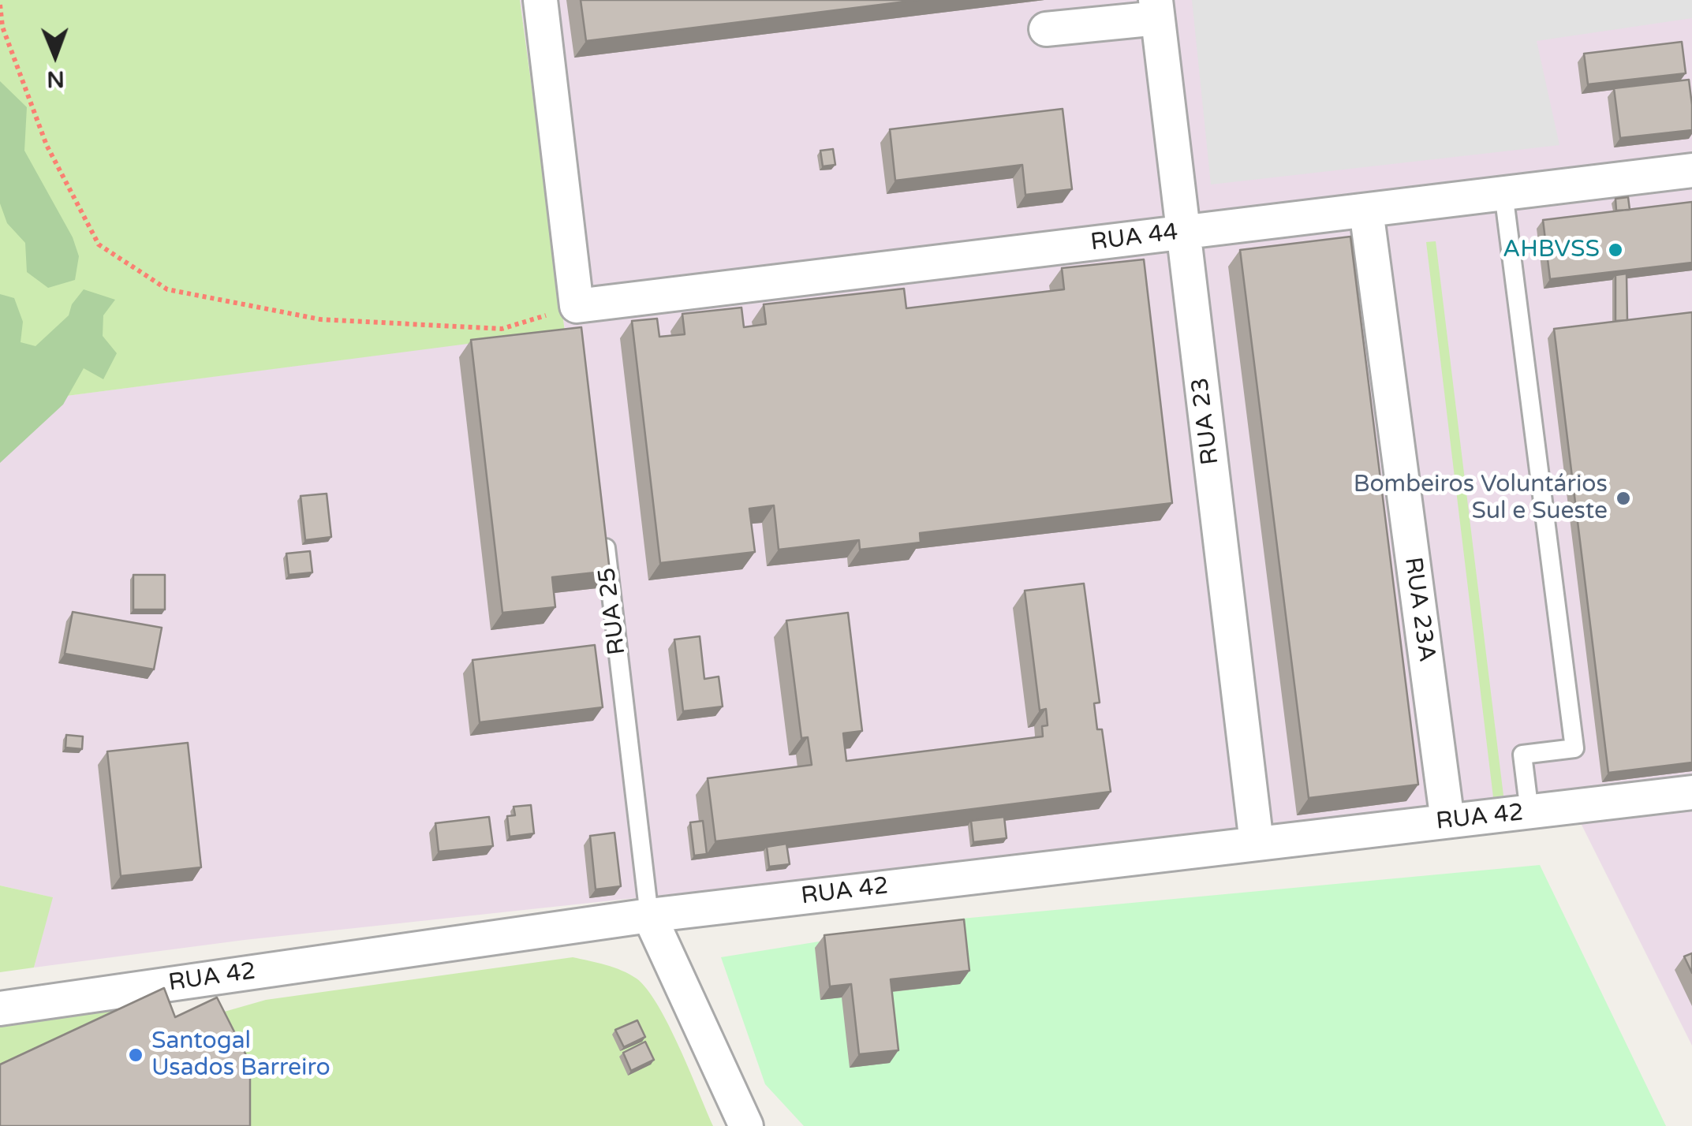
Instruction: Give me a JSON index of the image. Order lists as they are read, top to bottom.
{
  "streets": {
    "street": [
      "RUA 44",
      "RUA 23",
      "RUA 23A",
      "RUA 42"
    ],
    "lane": ["RUA 25"]
  },
  "crossings": [
    ["RUA 44", "RUA 23"],
    ["RUA 44", "RUA 23A"],
    ["RUA 23", "RUA 42"],
    ["RUA 23A", "RUA 42"],
    ["RUA 25", "RUA 42"]
  ],
  "places": ["AHBVSS", "Bombeiros Voluntários Sul e Sueste", "Santogal Usados Barreiro"],
  "north": "bottom"
}
